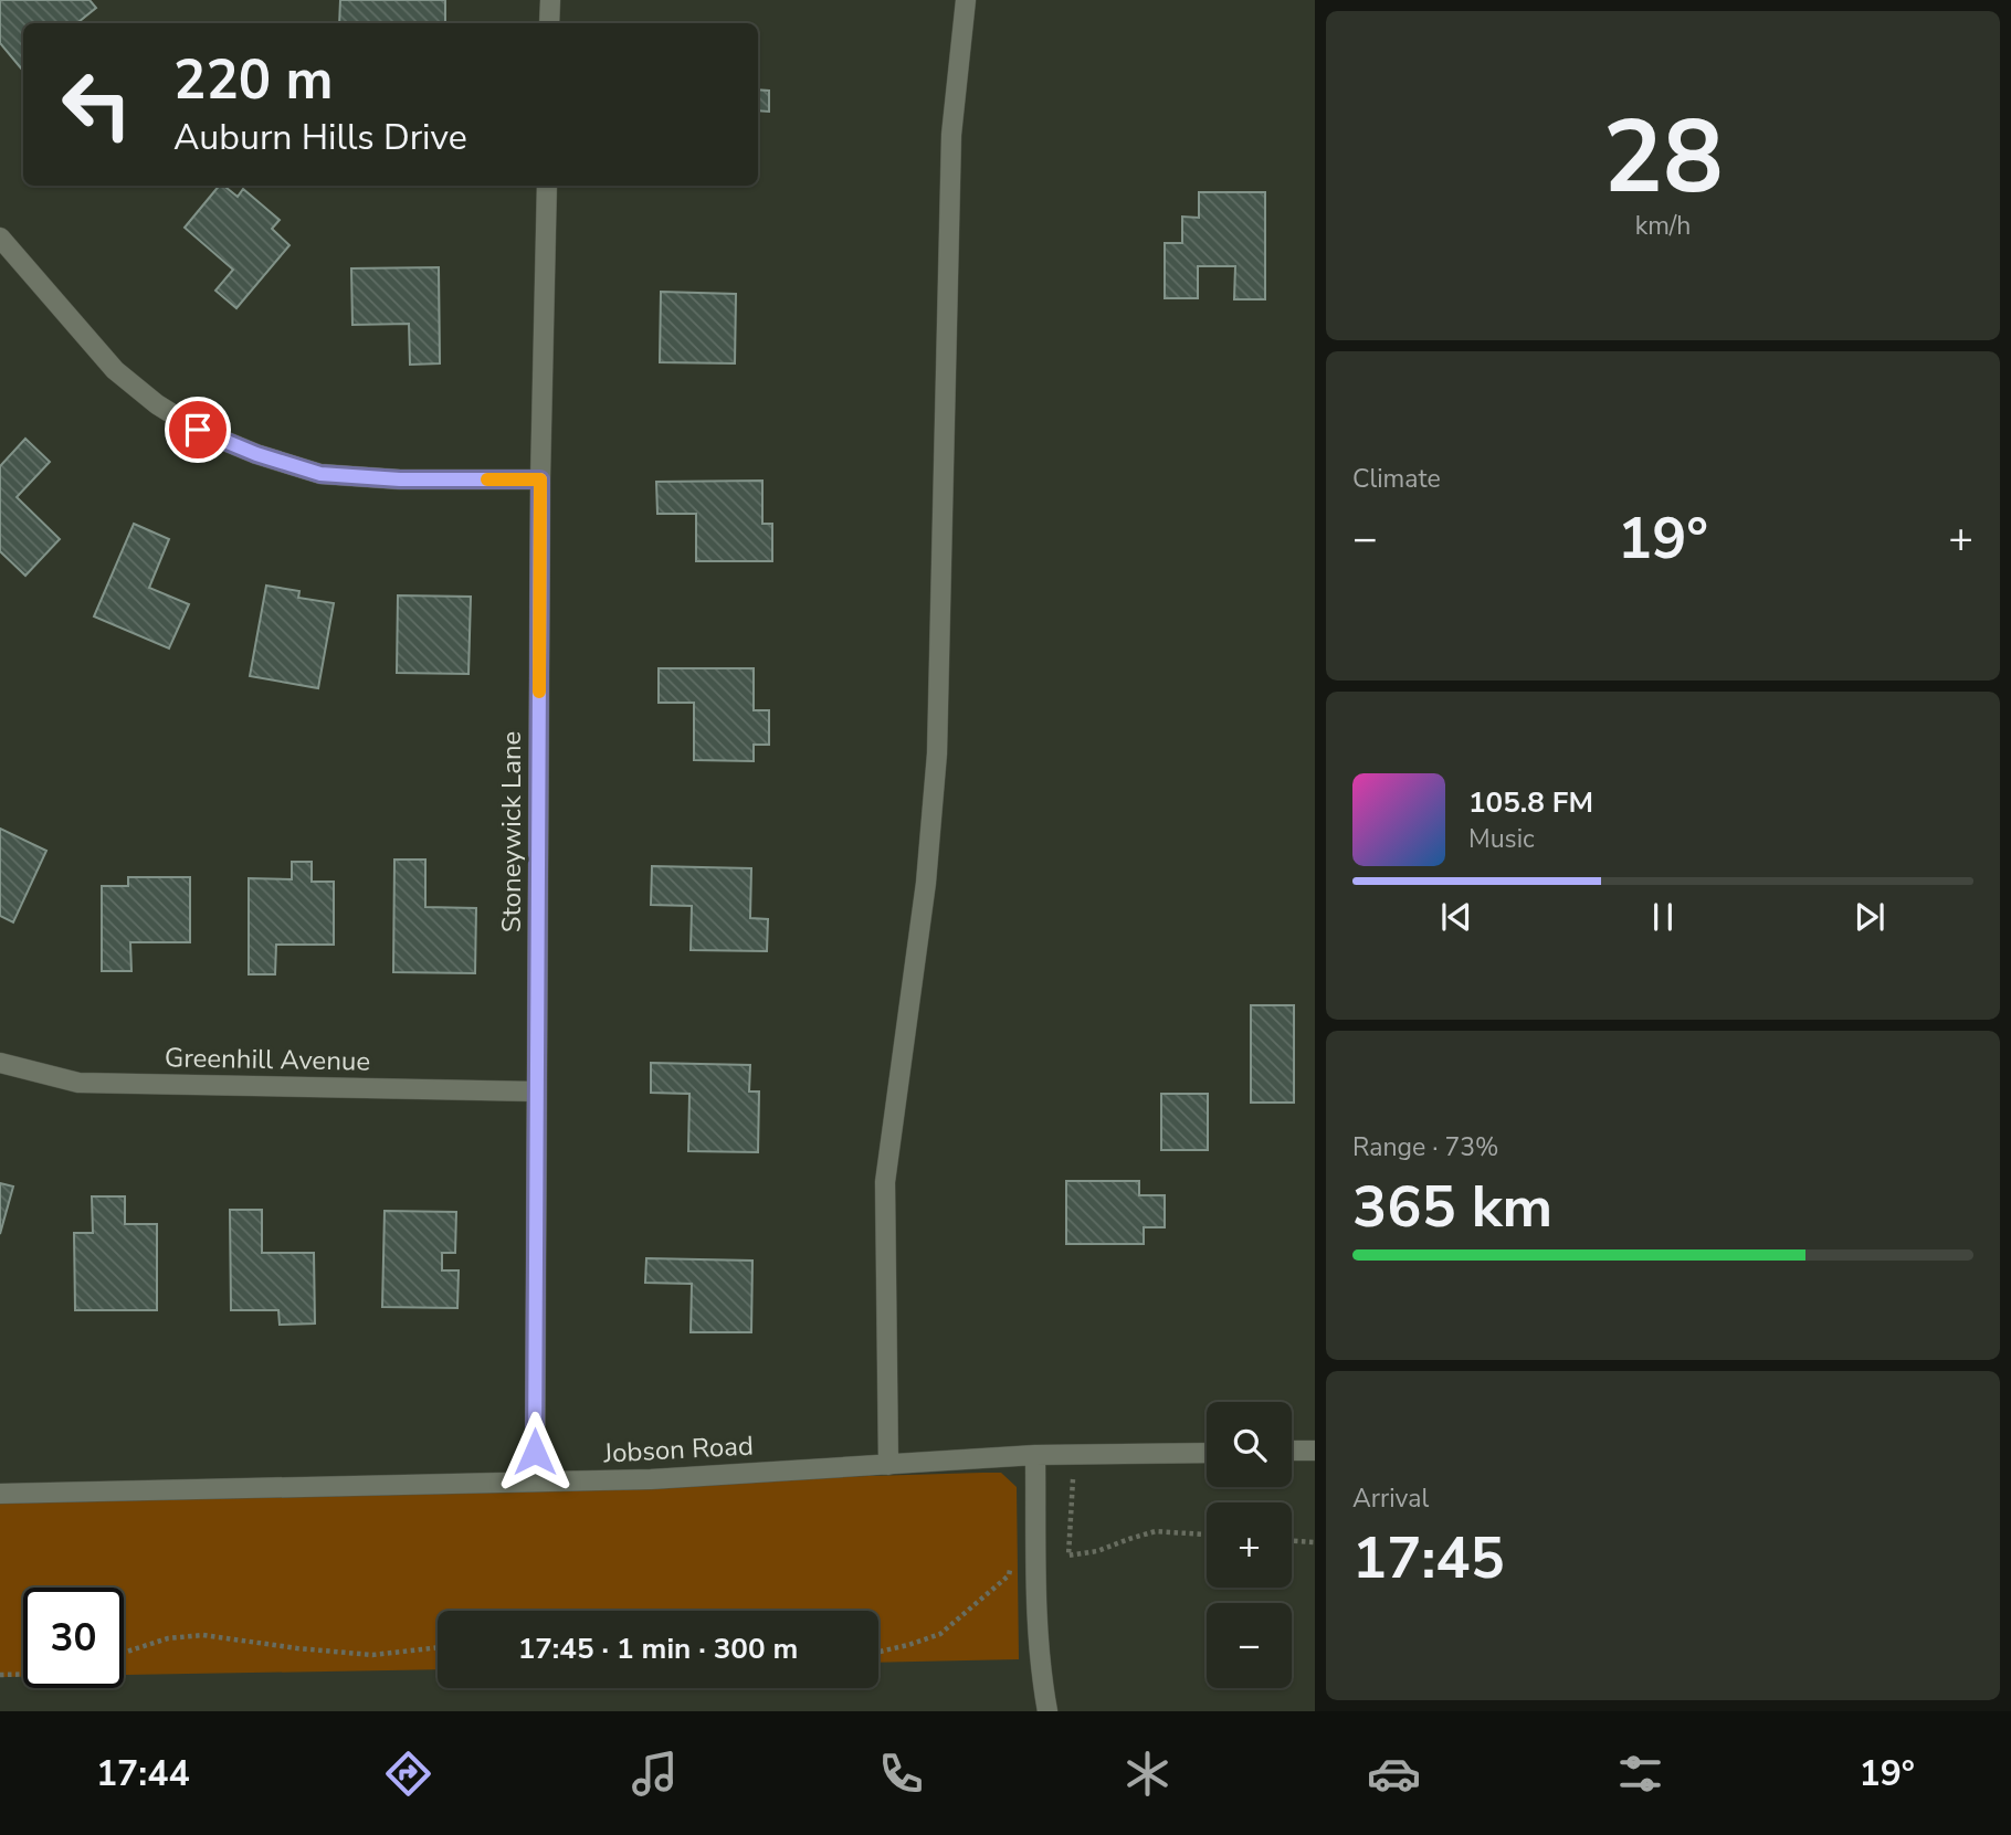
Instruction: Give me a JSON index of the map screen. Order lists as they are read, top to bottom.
{
  "streets": {
    "street": ["Stoneywick Lane", "Greenhill Avenue", "Jobson Road"]
  },
  "crossings": [
    ["Stoneywick Lane", "Greenhill Avenue"],
    ["Stoneywick Lane", "Jobson Road"]
  ],
  "page": {
    "tile": [
      ["28", "km/h"],
      "Climate",
      ["Range · 73%", "365 km"],
      ["Arrival", "17:45"]
    ],
    "turn": ["220 m", "Auburn Hills Drive"],
    "heat": ["−", "19°", "+"],
    "song": ["105.8 FM", "Music"],
    "map_buttons": ["+", "−"],
    "limit": "30",
    "trip": "17:45 · 1 min · 300 m",
    "tabs": ["17:44", "19°"]
  }
}
